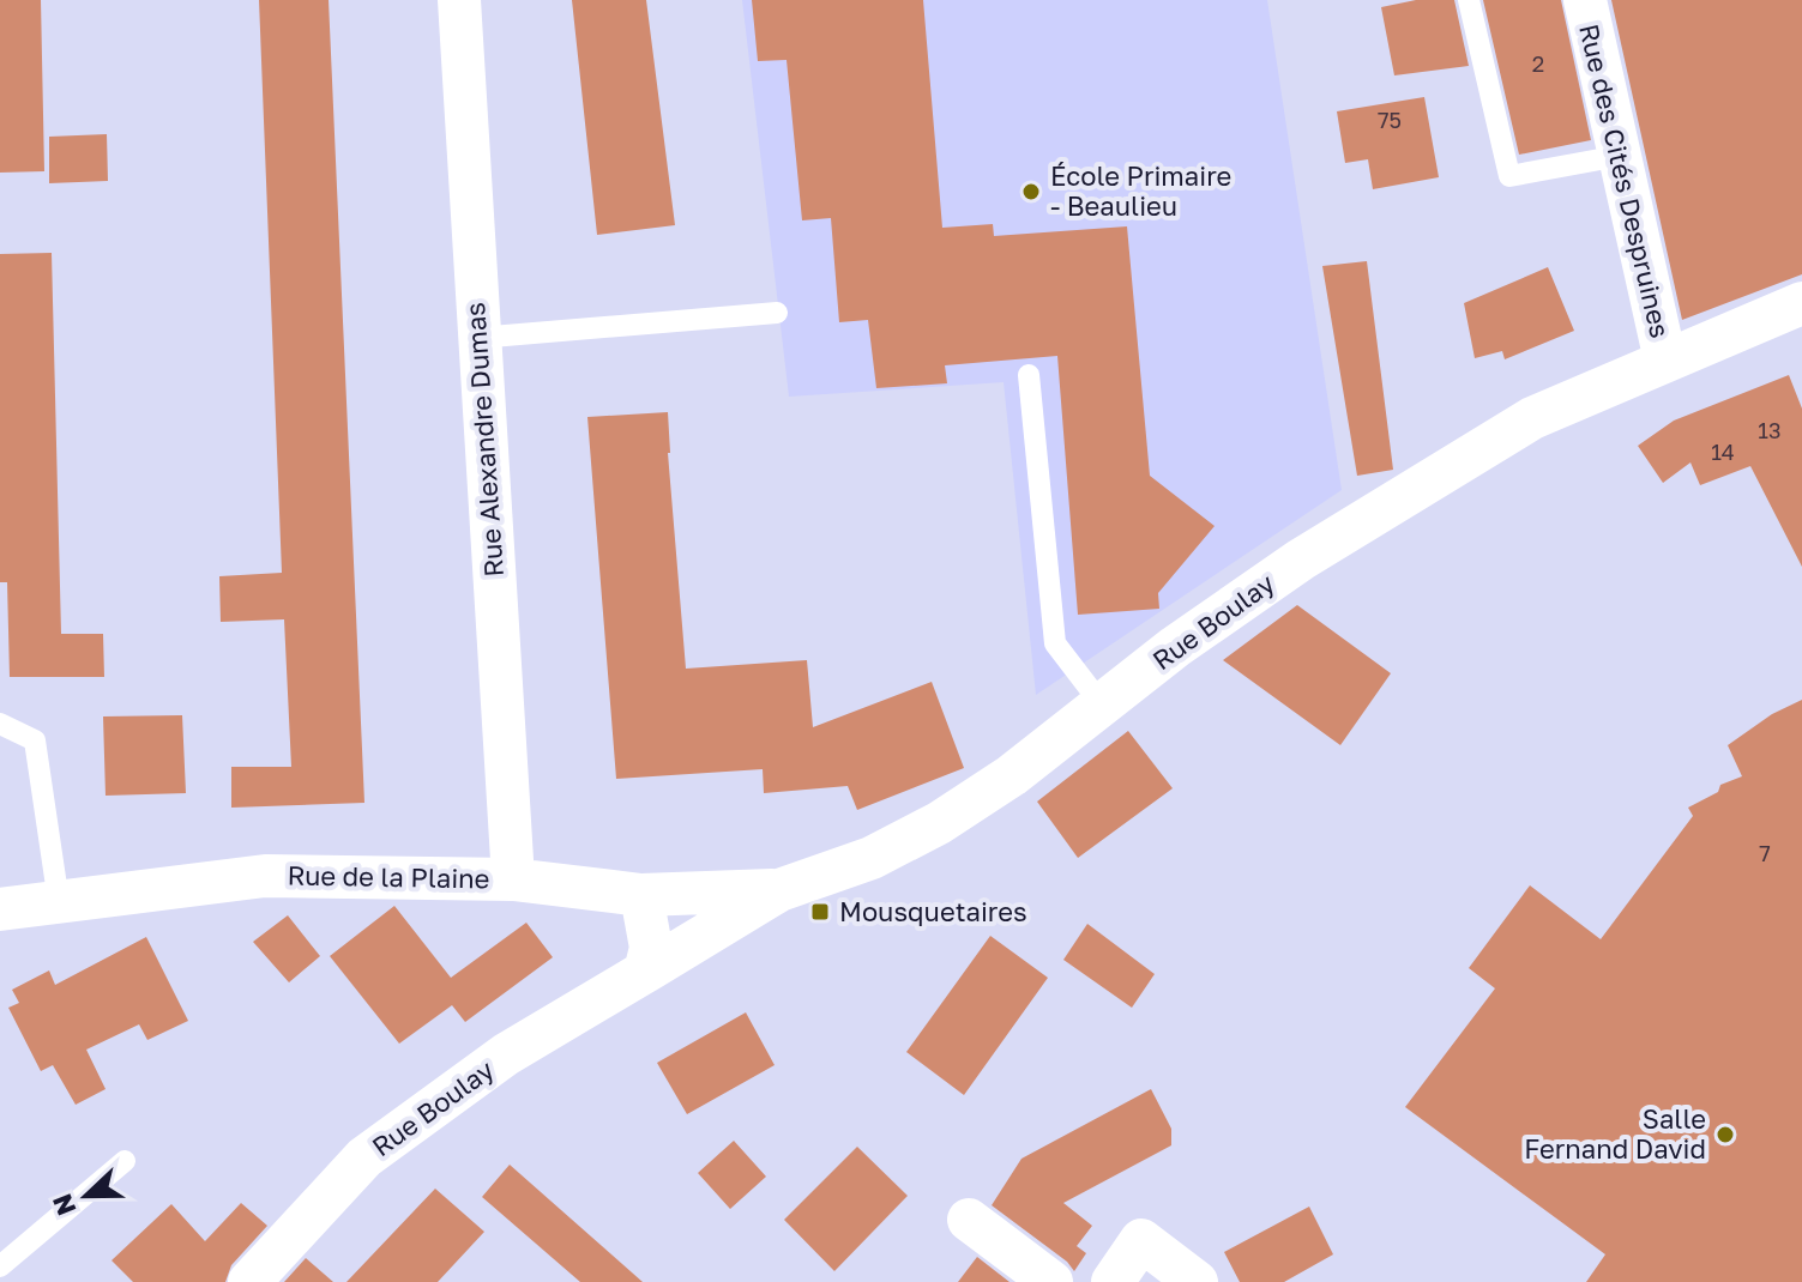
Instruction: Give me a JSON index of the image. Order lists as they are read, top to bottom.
{
  "streets": {
    "street": [
      "Rue des Cités Despruines",
      "Rue Alexandre Dumas",
      "Rue Boulay",
      "Rue de la Plaine"
    ]
  },
  "crossings": [
    ["Rue des Cités Despruines", "Rue Boulay"],
    ["Rue Alexandre Dumas", "Rue de la Plaine"],
    ["Rue Boulay", "Rue de la Plaine"]
  ],
  "places": {
    "other": ["École Primaire - Beaulieu", "Salle Fernand David"],
    "transit": ["Mousquetaires"]
  },
  "house_numbers": [
    "2",
    "75",
    "13",
    "14",
    "7"
  ],
  "north": "left"
}
